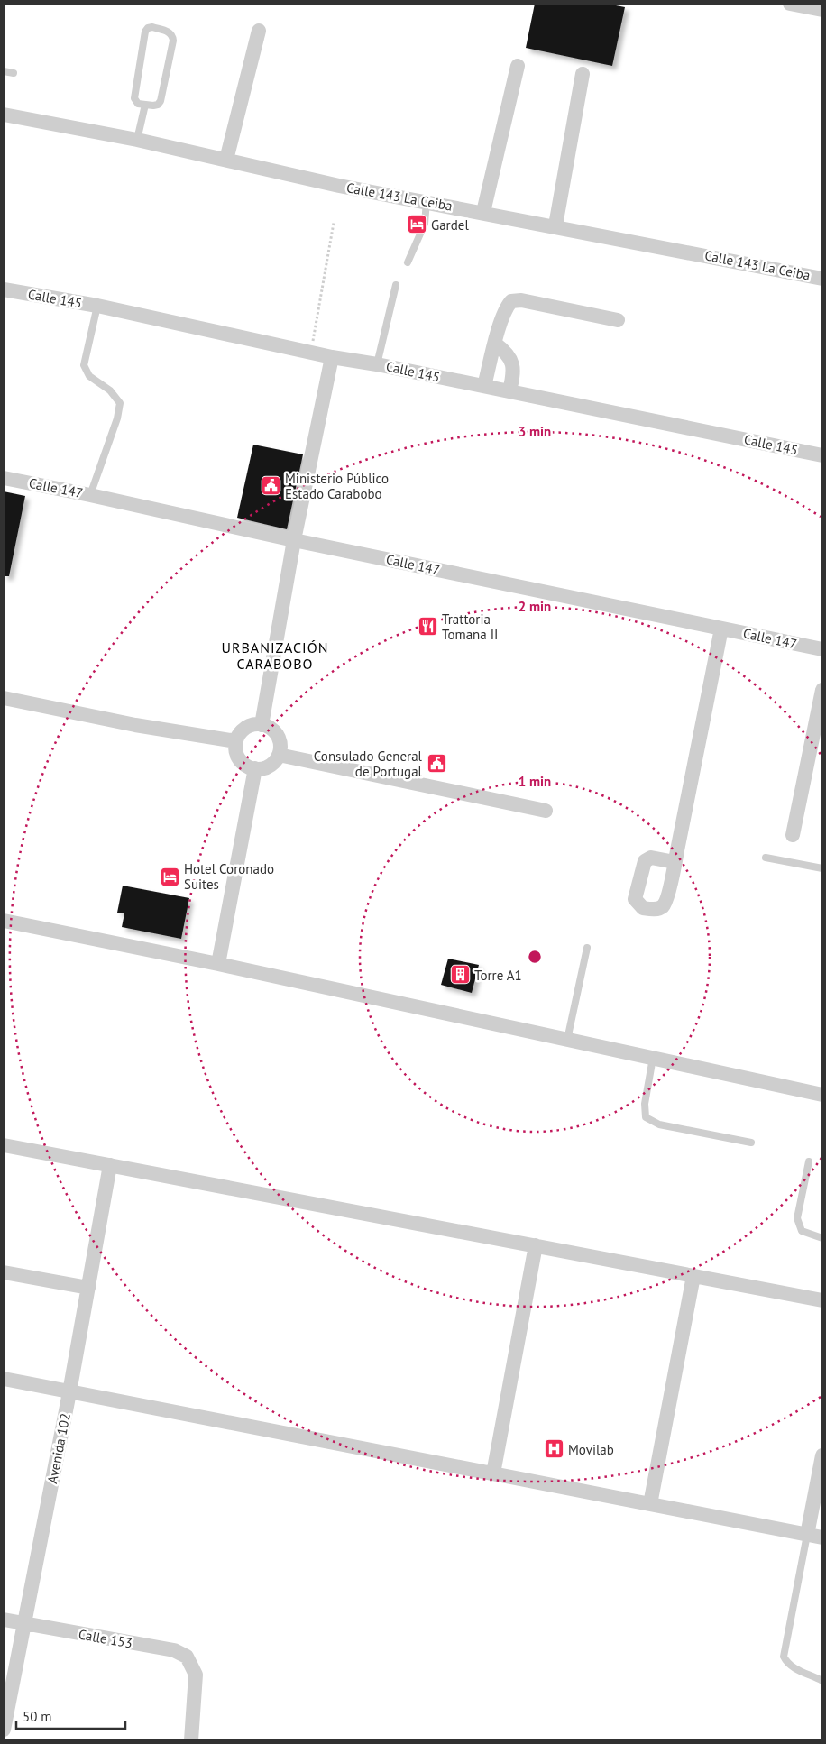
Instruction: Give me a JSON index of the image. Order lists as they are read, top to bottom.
{
  "streets": {
    "street": [
      "Calle 143 La Ceiba",
      "Calle 145",
      "Calle 147",
      "Avenida 102",
      "Calle 153"
    ]
  },
  "crossings": [
    ["Avenida 102", "Calle 153"]
  ],
  "districts": ["URBANIZACIÓN CARABOBO"],
  "places": {
    "hotel": ["Gardel", "Hotel Coronado Suites"],
    "public building": ["Ministerio Público Estado Carabobo", "Consulado General de Portugal"],
    "restaurant": ["Trattoria Tomana II"],
    "building": ["Torre A1"],
    "hospital": ["Movilab"]
  },
  "scale_bar": "50 m",
  "rings": ["3 min", "2 min", "1 min"]
}
